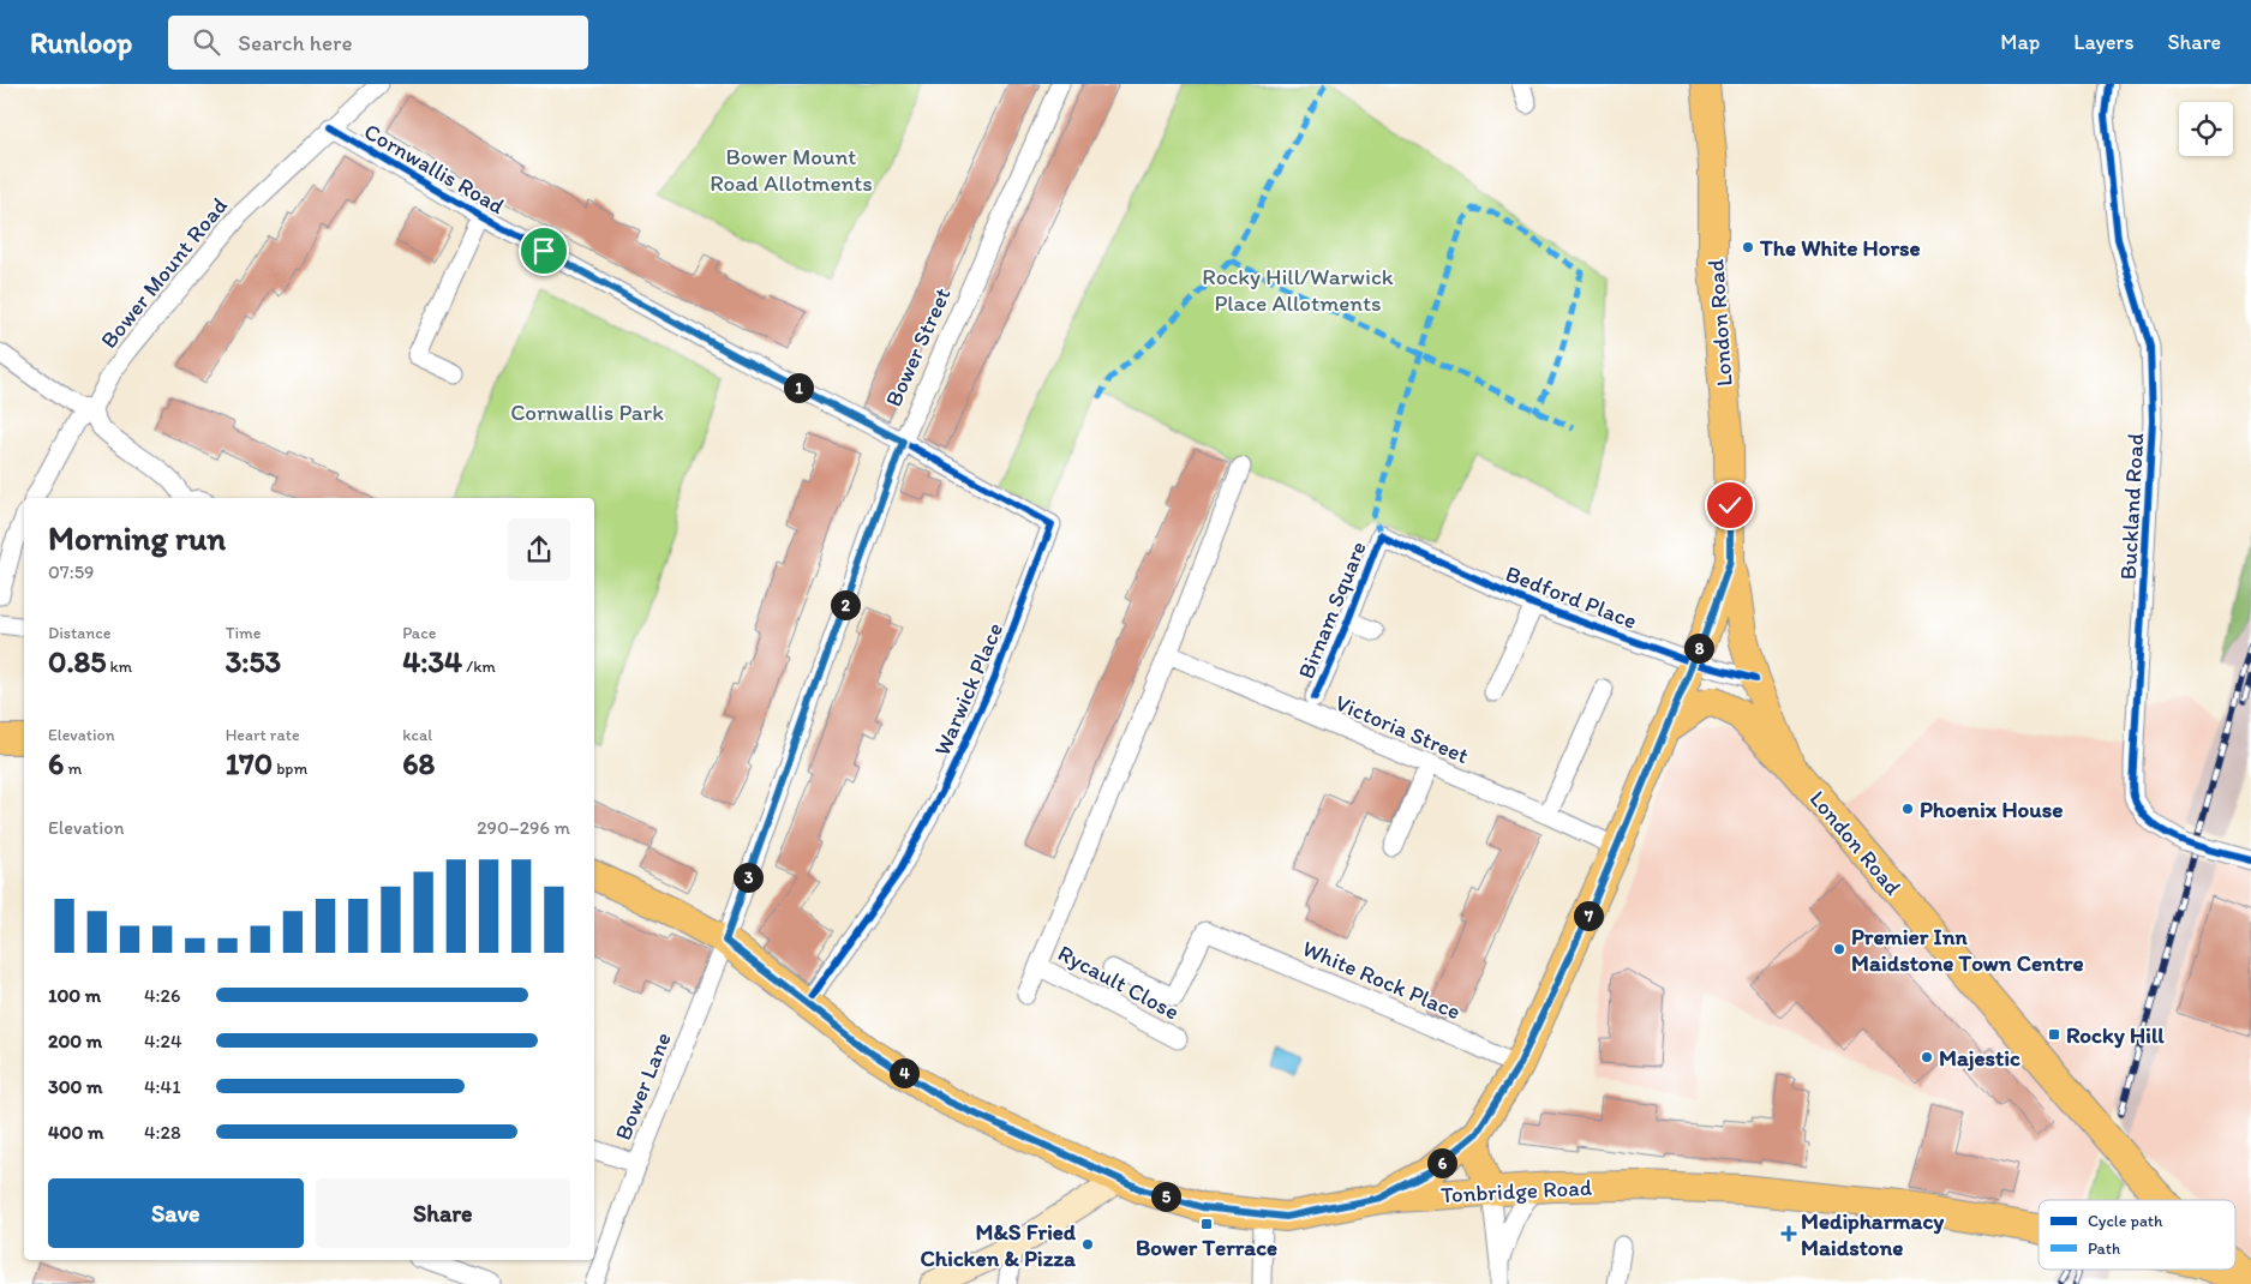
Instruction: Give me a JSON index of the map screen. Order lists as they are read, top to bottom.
{
  "streets": {
    "main road": ["London Road", "Tonbridge Road"],
    "street": [
      "Cornwallis Road",
      "Bower Mount Road",
      "Bower Street",
      "Buckland Road",
      "Bedford Place",
      "Birnam Square",
      "Warwick Place",
      "Victoria Street",
      "White Rock Place",
      "Rycault Close",
      "Bower Lane"
    ]
  },
  "crossings": [
    ["Cornwallis Road", "Bower Mount Road"],
    ["Cornwallis Road", "Bower Street"],
    ["Cornwallis Road", "Warwick Place"],
    ["London Road", "Bedford Place"],
    ["London Road", "Victoria Street"],
    ["London Road", "White Rock Place"],
    ["London Road", "Tonbridge Road"],
    ["Bower Street", "Warwick Place"],
    ["Bower Street", "Bower Lane"],
    ["Bower Street", "Tonbridge Road"],
    ["Bedford Place", "Birnam Square"],
    ["Warwick Place", "Tonbridge Road"],
    ["Victoria Street", "Rycault Close"],
    ["Bower Lane", "Tonbridge Road"]
  ],
  "parks": ["Bower Mount Road Allotments", "Rocky Hill/Warwick Place Allotments", "Cornwallis Park"],
  "places": {
    "other": [
      "The White Horse",
      "Phoenix House",
      "Premier Inn Maidstone Town Centre",
      "Majestic",
      "M&S Fried Chicken & Pizza"
    ],
    "transit": ["Rocky Hill", "Bower Terrace"],
    "health": ["Medipharmacy Maidstone"]
  },
  "legend": ["Cycle path", "Path"],
  "page": {
    "header": "Runloop",
    "search": "Search here",
    "nav": ["Map", "Layers", "Share"],
    "pins": [
      "1",
      "2",
      "8",
      "3",
      "7",
      "4",
      "6",
      "5"
    ],
    "heading": ["Morning run", "07:59"],
    "stats": [
      ["Distance", "0.85 km"],
      ["Time", "3:53"],
      ["Pace", "4:34 /km"],
      ["Elevation", "6 m"],
      ["Heart rate", "170 bpm"],
      ["kcal", "68"]
    ],
    "chart": ["Elevation", "290–296 m"],
    "list": [
      {
        "name": "100 m",
        "note": "4:26"
      },
      {
        "name": "200 m",
        "note": "4:24"
      },
      {
        "name": "300 m",
        "note": "4:41"
      },
      {
        "name": "400 m",
        "note": "4:28"
      }
    ],
    "buttons": ["Save", "Share"]
  }
}
